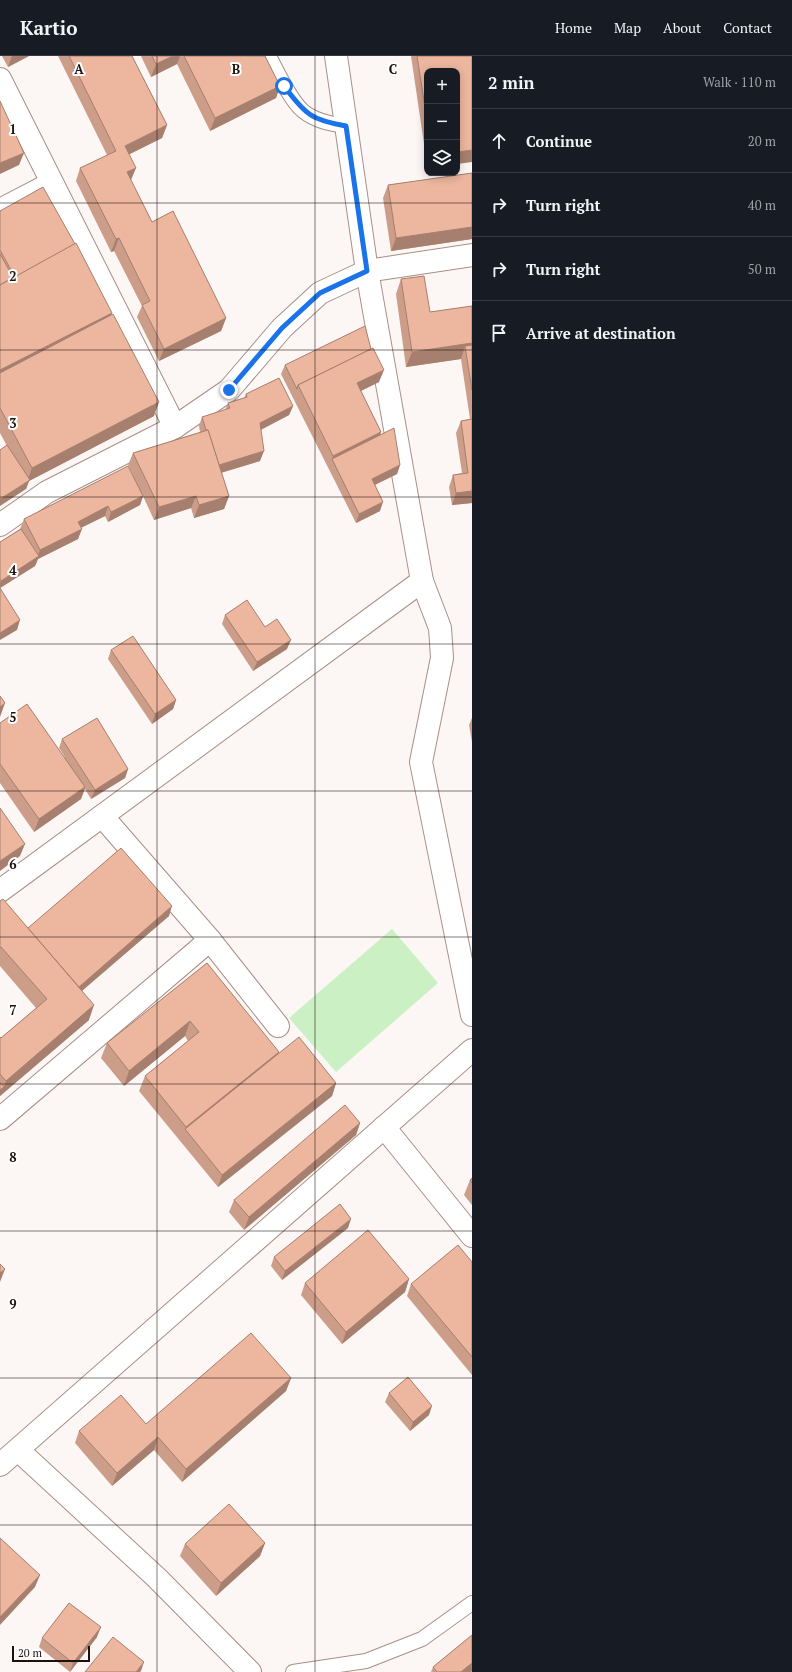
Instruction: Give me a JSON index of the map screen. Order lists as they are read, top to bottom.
{
  "scale_bar": "20 m",
  "page": {
    "header": "Kartio",
    "nav": [
      "Home",
      "Map",
      "About",
      "Contact"
    ],
    "heading": ["2 min", "Walk · 110 m"],
    "map_buttons": ["+", "−"],
    "list": [
      ["Continue", "20 m"],
      ["Turn right", "40 m"],
      ["Turn right", "50 m"],
      "Arrive at destination"
    ],
    "scale": "20 m"
  },
  "grid": {
    "columns": ["A", "B", "C"],
    "rows": [
      "1",
      "2",
      "3",
      "4",
      "5",
      "6",
      "7",
      "8",
      "9"
    ]
  }
}
